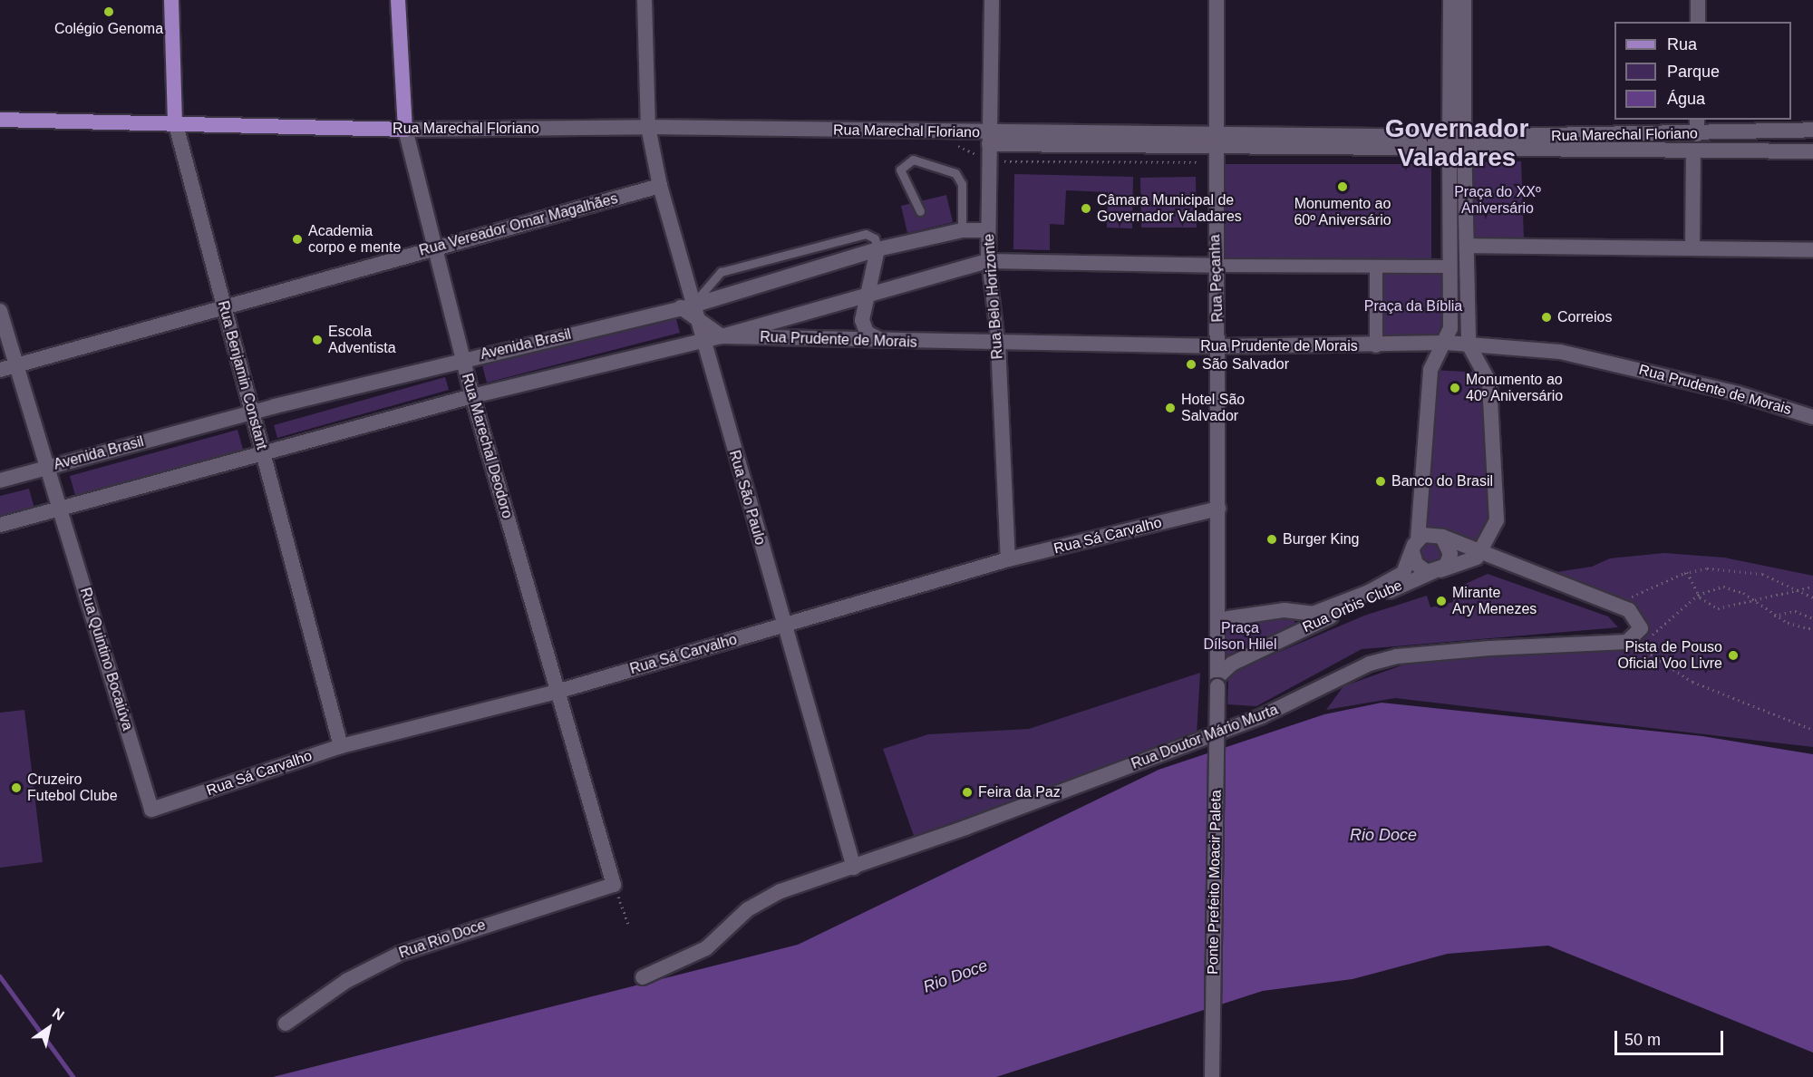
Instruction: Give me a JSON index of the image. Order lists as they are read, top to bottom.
{
  "streets": {
    "main road": ["Rua Marechal Floriano", "Rua Benjamin Constant", "Rua Marechal Deodoro"],
    "street": [
      "Rua Vereador Omar Magalhães",
      "Rua Peçanha",
      "Rua Belo Horizonte",
      "Rua Prudente de Morais",
      "Avenida Brasil",
      "Rua São Paulo",
      "Rua Sá Carvalho",
      "Rua Orbis Clube",
      "Rua Quintino Bocaiúva",
      "Rua Doutor Mário Murta",
      "Ponte Prefeito Moacir Paleta",
      "Rua Rio Doce"
    ]
  },
  "crossings": [
    ["Rua Marechal Floriano", "Rua Peçanha"],
    ["Rua Marechal Floriano", "Rua Belo Horizonte"],
    ["Rua Marechal Floriano", "Rua Benjamin Constant"],
    ["Rua Marechal Floriano", "Rua Marechal Deodoro"],
    ["Rua Marechal Floriano", "Rua São Paulo"],
    ["Rua Vereador Omar Magalhães", "Rua Benjamin Constant"],
    ["Rua Vereador Omar Magalhães", "Rua Marechal Deodoro"],
    ["Rua Vereador Omar Magalhães", "Rua São Paulo"],
    ["Rua Peçanha", "Rua Prudente de Morais"],
    ["Rua Peçanha", "Rua Sá Carvalho"],
    ["Rua Peçanha", "Rua Orbis Clube"],
    ["Rua Belo Horizonte", "Rua Prudente de Morais"],
    ["Rua Belo Horizonte", "Avenida Brasil"],
    ["Rua Belo Horizonte", "Rua Sá Carvalho"],
    ["Avenida Brasil", "Rua Benjamin Constant"],
    ["Avenida Brasil", "Rua Marechal Deodoro"],
    ["Avenida Brasil", "Rua São Paulo"],
    ["Avenida Brasil", "Rua Quintino Bocaiúva"],
    ["Rua Benjamin Constant", "Rua Sá Carvalho"],
    ["Rua Marechal Deodoro", "Rua Sá Carvalho"],
    ["Rua Marechal Deodoro", "Rua Rio Doce"],
    ["Rua São Paulo", "Rua Sá Carvalho"],
    ["Rua São Paulo", "Rua Doutor Mário Murta"],
    ["Rua Sá Carvalho", "Rua Quintino Bocaiúva"],
    ["Rua Orbis Clube", "Ponte Prefeito Moacir Paleta"]
  ],
  "districts": ["Governador Valadares"],
  "water": ["Rio Doce"],
  "parks": ["Praça do XXº Aniversário", "Praça da Bíblia", "Praça Dílson Hilel"],
  "places": [
    "Colégio Genoma",
    "Monumento ao 60º Aniversário",
    "Câmara Municipal de Governador Valadares",
    "Academia corpo e mente",
    "Correios",
    "Escola Adventista",
    "São Salvador",
    "Monumento ao 40º Aniversário",
    "Hotel São Salvador",
    "Banco do Brasil",
    "Burger King",
    "Mirante Ary Menezes",
    "Pista de Pouso Oficial Voo Livre",
    "Cruzeiro Futebol Clube",
    "Feira da Paz"
  ],
  "legend": ["Rua", "Parque", "Água"],
  "scale_bar": "50 m",
  "north": "top right"
}
